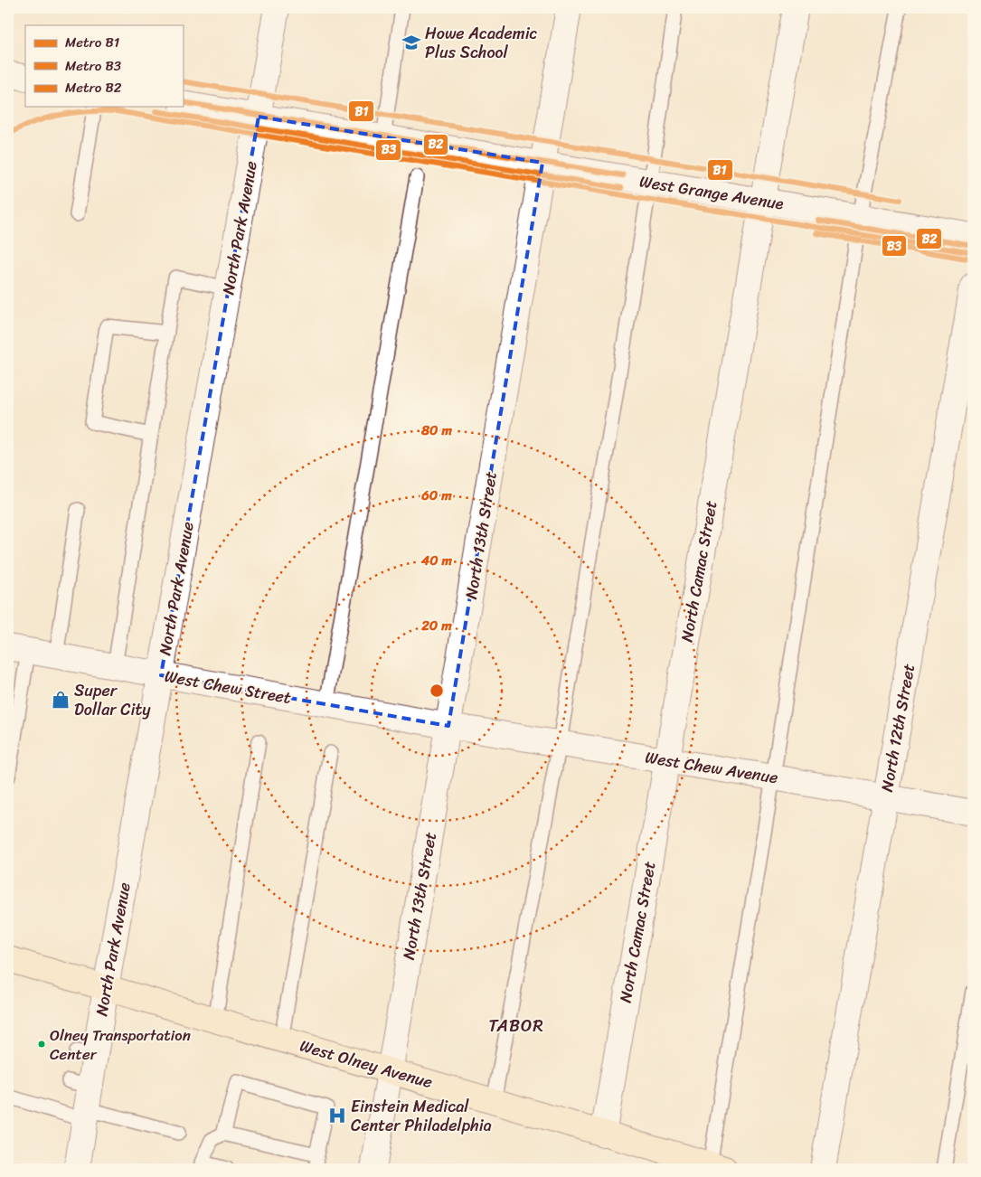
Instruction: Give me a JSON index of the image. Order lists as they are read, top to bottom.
{
  "streets": {
    "street": [
      "West Grange Avenue",
      "North Park Avenue",
      "North 13th Street",
      "North Camac Street",
      "West Chew Street",
      "North 12th Street",
      "West Chew Avenue",
      "West Olney Avenue"
    ]
  },
  "crossings": [
    ["West Grange Avenue", "North Park Avenue"],
    ["West Grange Avenue", "North 13th Street"],
    ["West Grange Avenue", "North Camac Street"],
    ["North Park Avenue", "West Chew Street"],
    ["North Park Avenue", "West Olney Avenue"],
    ["North 13th Street", "West Chew Street"],
    ["North 13th Street", "West Chew Avenue"],
    ["North 13th Street", "West Olney Avenue"],
    ["North Camac Street", "West Chew Avenue"],
    ["North Camac Street", "West Olney Avenue"],
    ["West Chew Street", "West Chew Avenue"],
    ["North 12th Street", "West Chew Avenue"]
  ],
  "districts": ["TABOR"],
  "places": {
    "school or university": ["Howe Academic Plus School"],
    "shop": ["Super Dollar City"],
    "other": ["Olney Transportation Center"],
    "hospital": ["Einstein Medical Center Philadelphia"]
  },
  "lines": ["metro line B1", "metro line B2", "metro line B3"],
  "legend": ["Metro B1", "Metro B3", "Metro B2"],
  "rings": [
    "80 m",
    "60 m",
    "40 m",
    "20 m"
  ]
}
